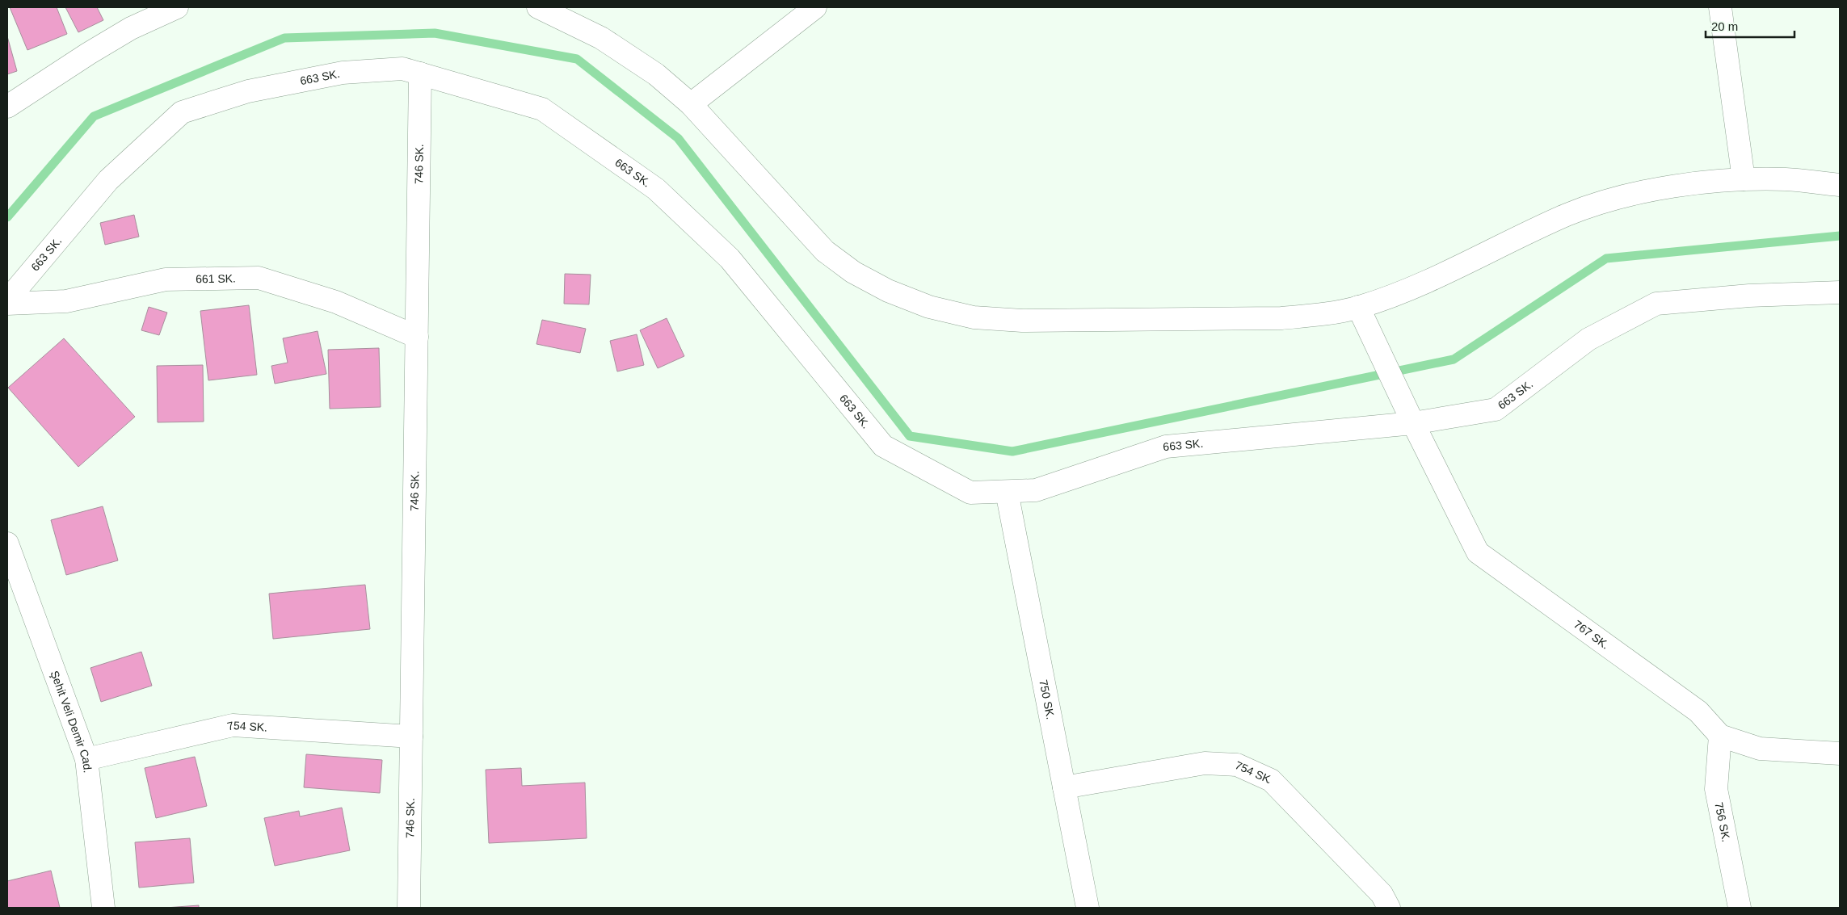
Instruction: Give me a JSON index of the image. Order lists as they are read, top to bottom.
{
  "streets": {
    "street": [
      "663 SK.",
      "746 SK.",
      "661 SK.",
      "767 SK.",
      "750 SK.",
      "Şehit Veli Demir Cad.",
      "754 SK.",
      "756 SK."
    ]
  },
  "crossings": [
    ["663 SK.", "746 SK."],
    ["663 SK.", "661 SK."],
    ["663 SK.", "767 SK."],
    ["663 SK.", "750 SK."],
    ["746 SK.", "661 SK."],
    ["746 SK.", "754 SK."],
    ["767 SK.", "756 SK."],
    ["750 SK.", "754 SK."],
    ["Şehit Veli Demir Cad.", "754 SK."]
  ],
  "scale_bar": "20 m"
}
